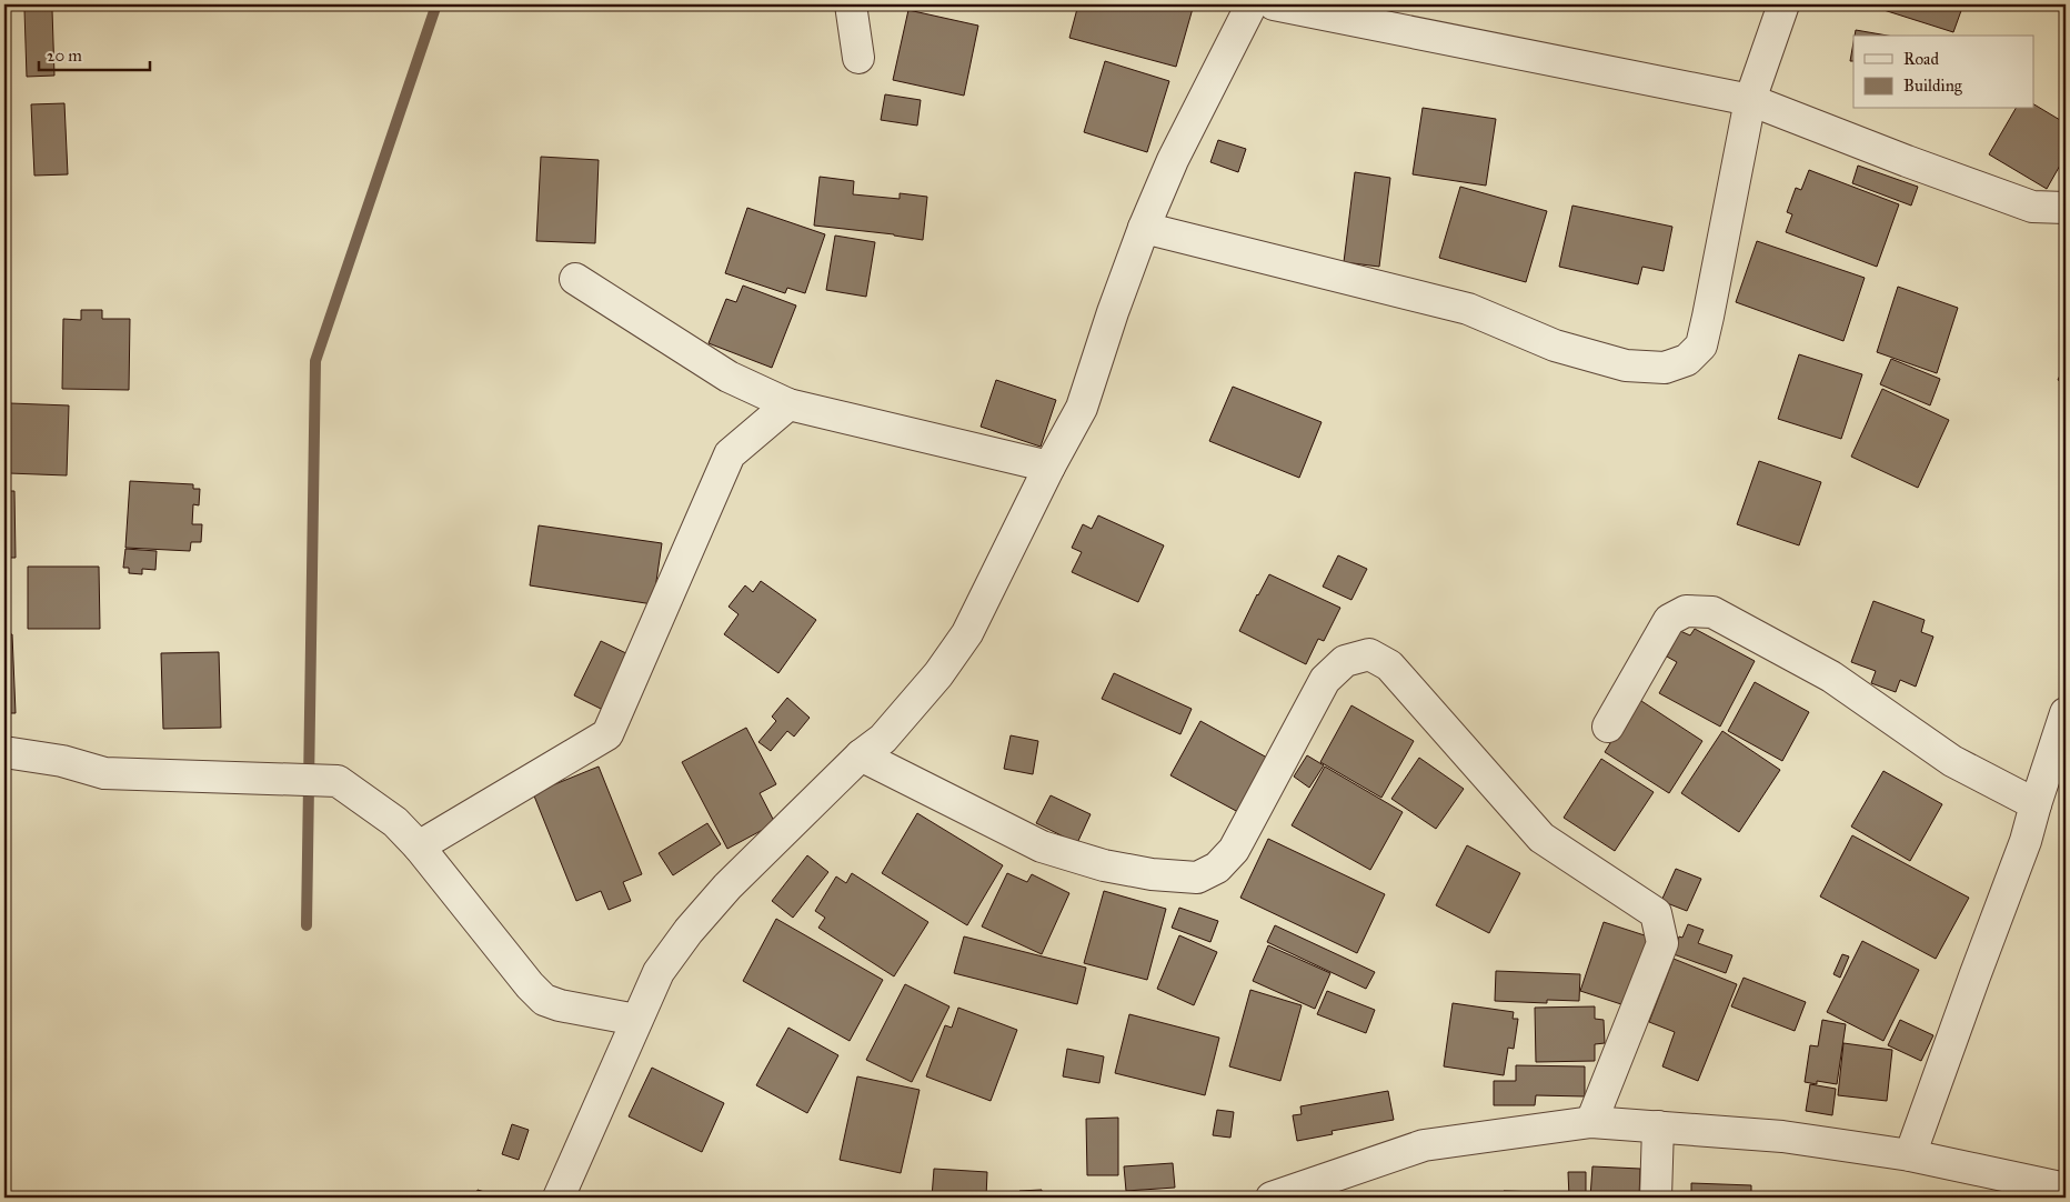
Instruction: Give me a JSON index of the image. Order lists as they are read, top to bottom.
{
  "legend": ["Road", "Building"],
  "scale_bar": "20 m"
}
